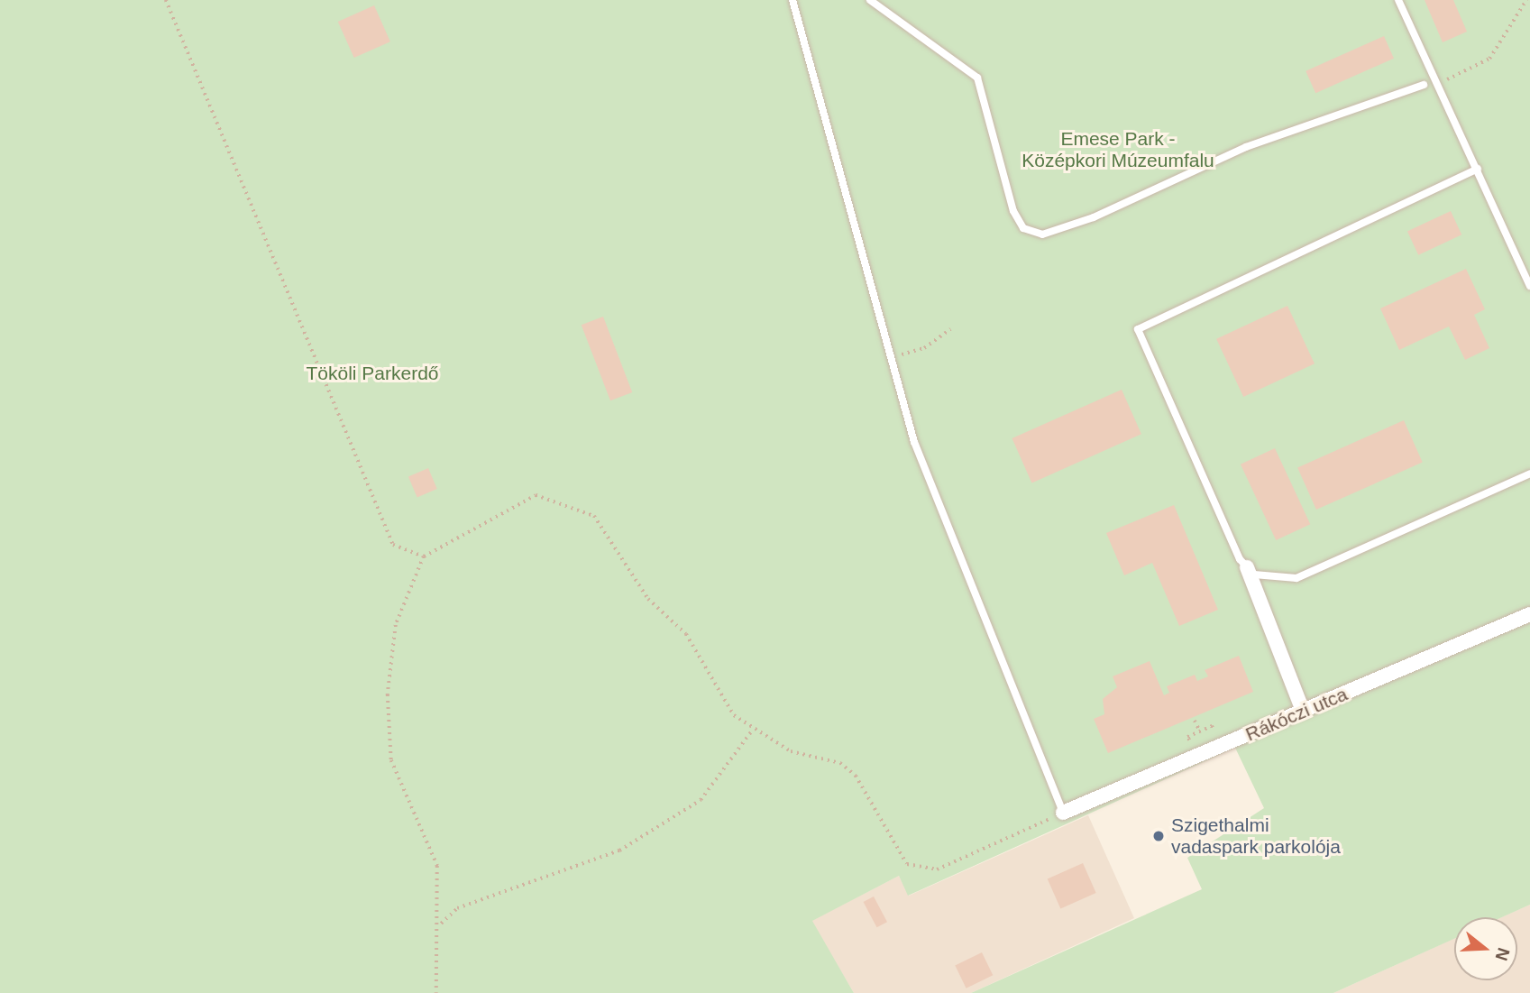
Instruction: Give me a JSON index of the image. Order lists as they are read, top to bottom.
{
  "streets": {
    "street": ["Rákóczi utca"]
  },
  "parks": ["Emese Park - Középkori Múzeumfalu", "Tököli Parkerdő"],
  "places": ["Szigethalmi vadaspark parkolója"],
  "north": "right"
}
